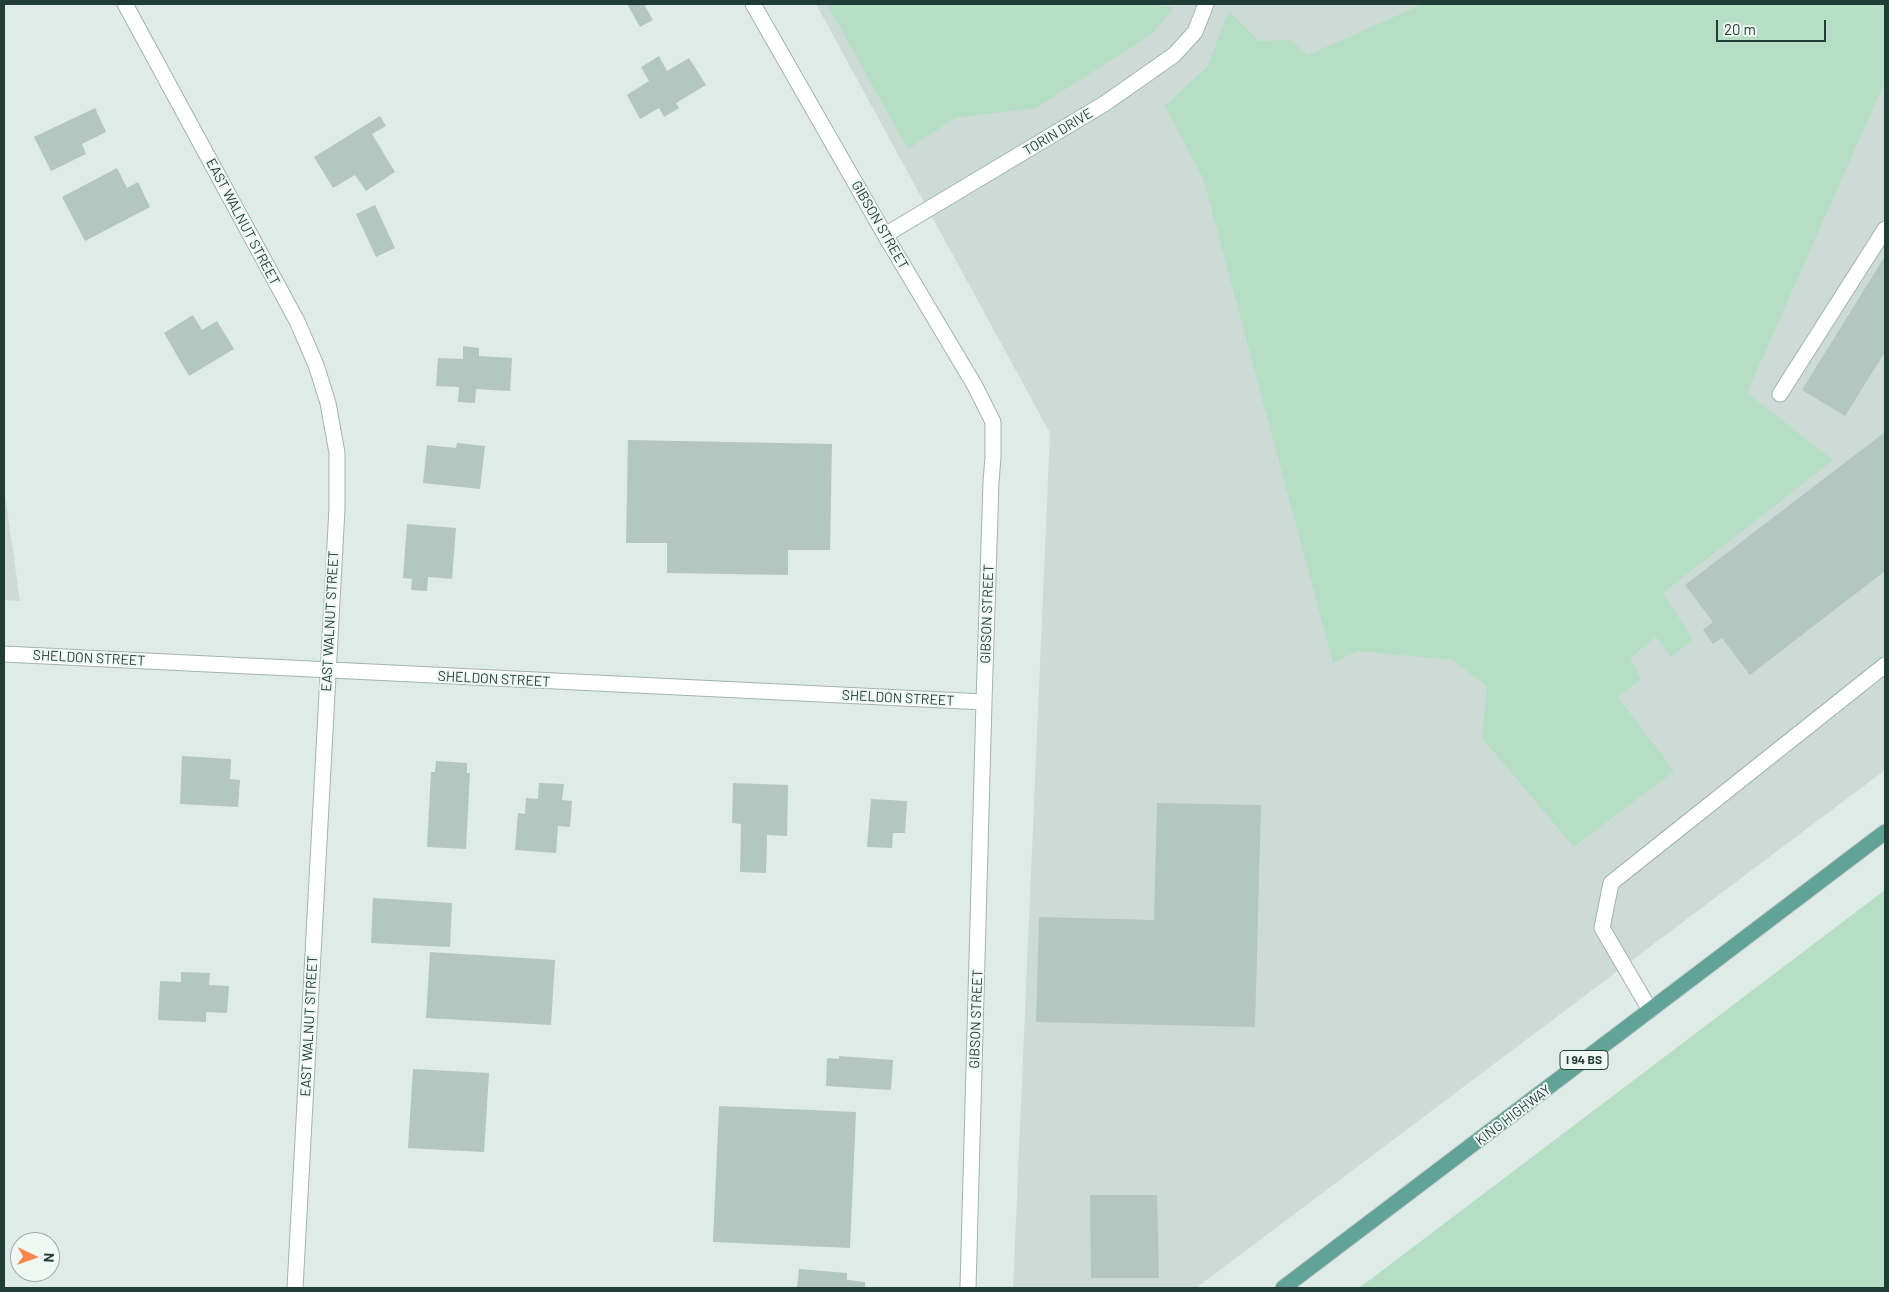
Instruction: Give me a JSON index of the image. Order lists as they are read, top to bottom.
{
  "streets": {
    "main road": ["I 94 BS", "KING HIGHWAY"],
    "street": [
      "TORIN DRIVE",
      "EAST WALNUT STREET",
      "GIBSON STREET",
      "SHELDON STREET"
    ]
  },
  "crossings": [
    ["TORIN DRIVE", "GIBSON STREET"],
    ["EAST WALNUT STREET", "SHELDON STREET"],
    ["GIBSON STREET", "SHELDON STREET"]
  ],
  "scale_bar": "20 m",
  "north": "right"
}
